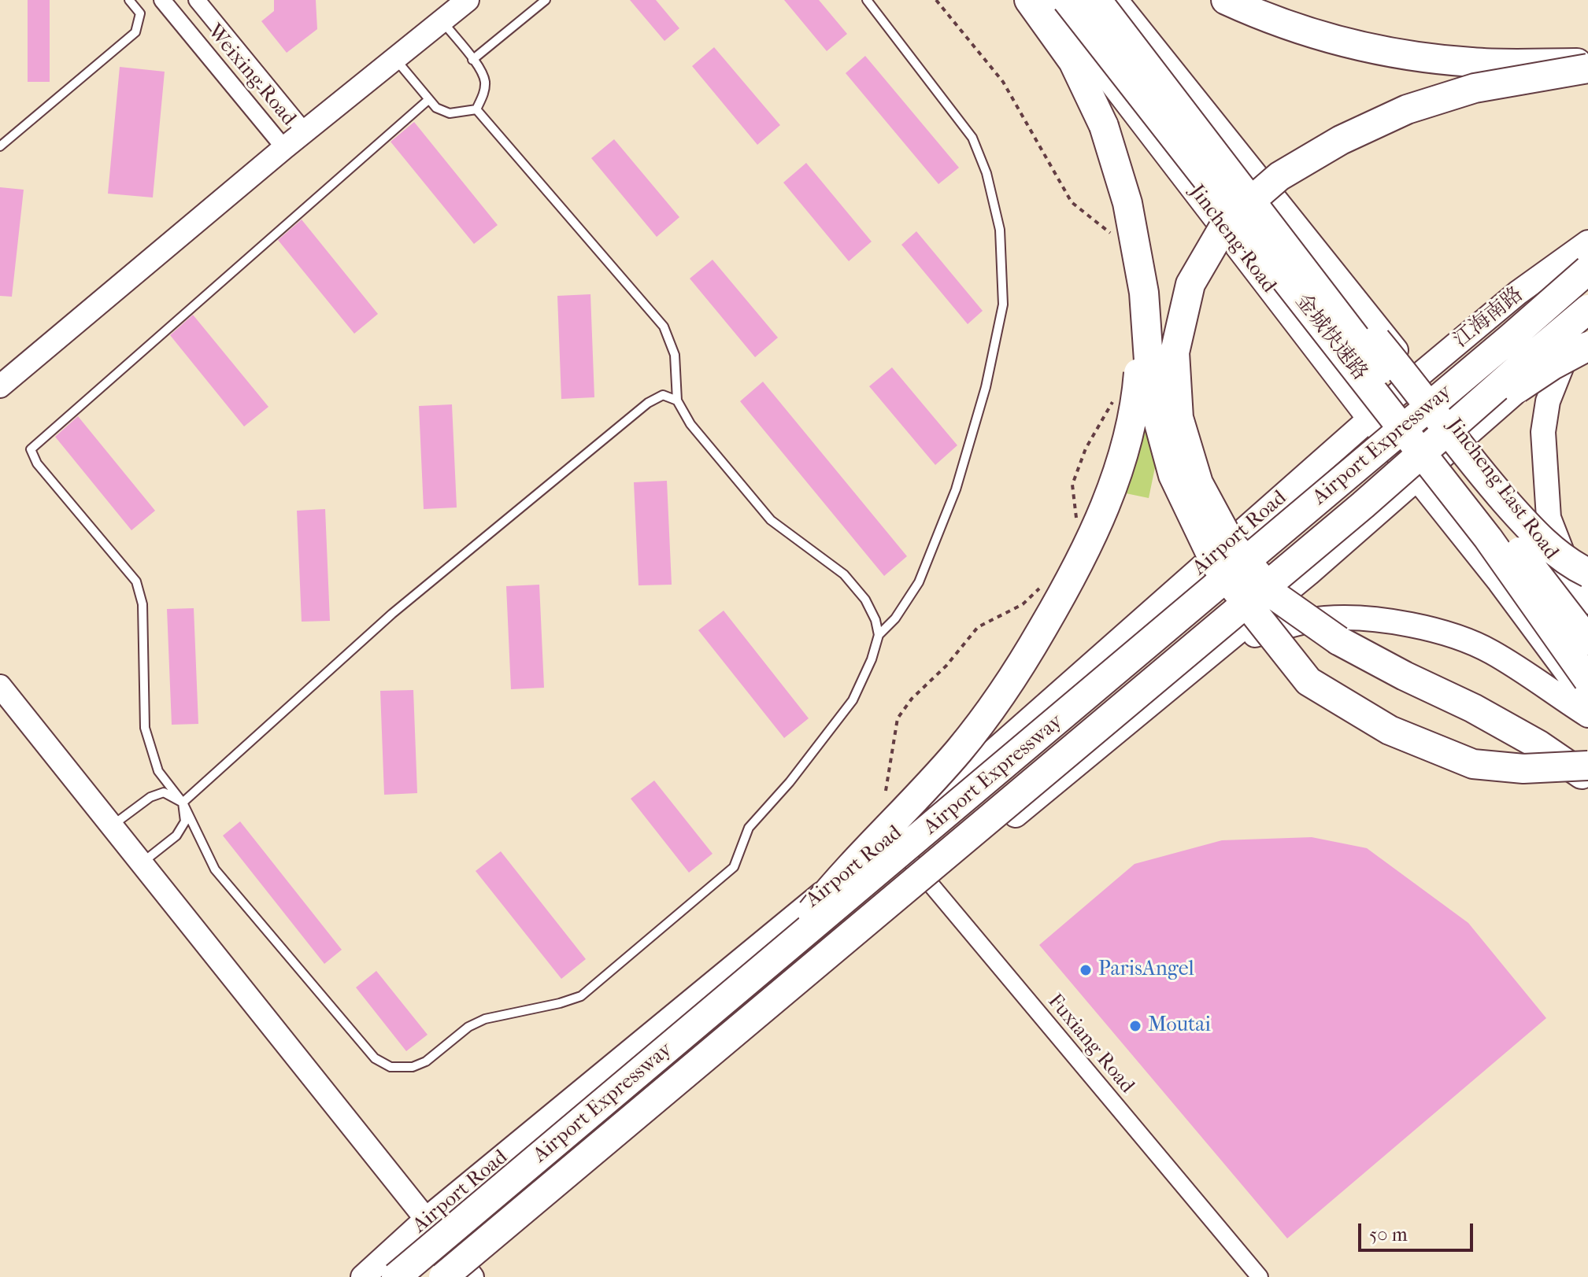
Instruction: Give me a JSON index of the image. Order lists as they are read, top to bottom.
{
  "streets": {
    "highway": ["金城快速路", "Airport Expressway"],
    "main road": [
      "Jincheng Road",
      "江海南路",
      "Jincheng East Road",
      "Airport Road"
    ],
    "street": ["Weixing Road", "Fuxiang Road"]
  },
  "crossings": [
    ["Jincheng Road", "Airport Road"],
    ["江海南路", "Jincheng East Road"],
    ["江海南路", "Airport Road"],
    ["Airport Road", "Fuxiang Road"]
  ],
  "places": ["ParisAngel", "Moutai"],
  "scale_bar": "50 m"
}
